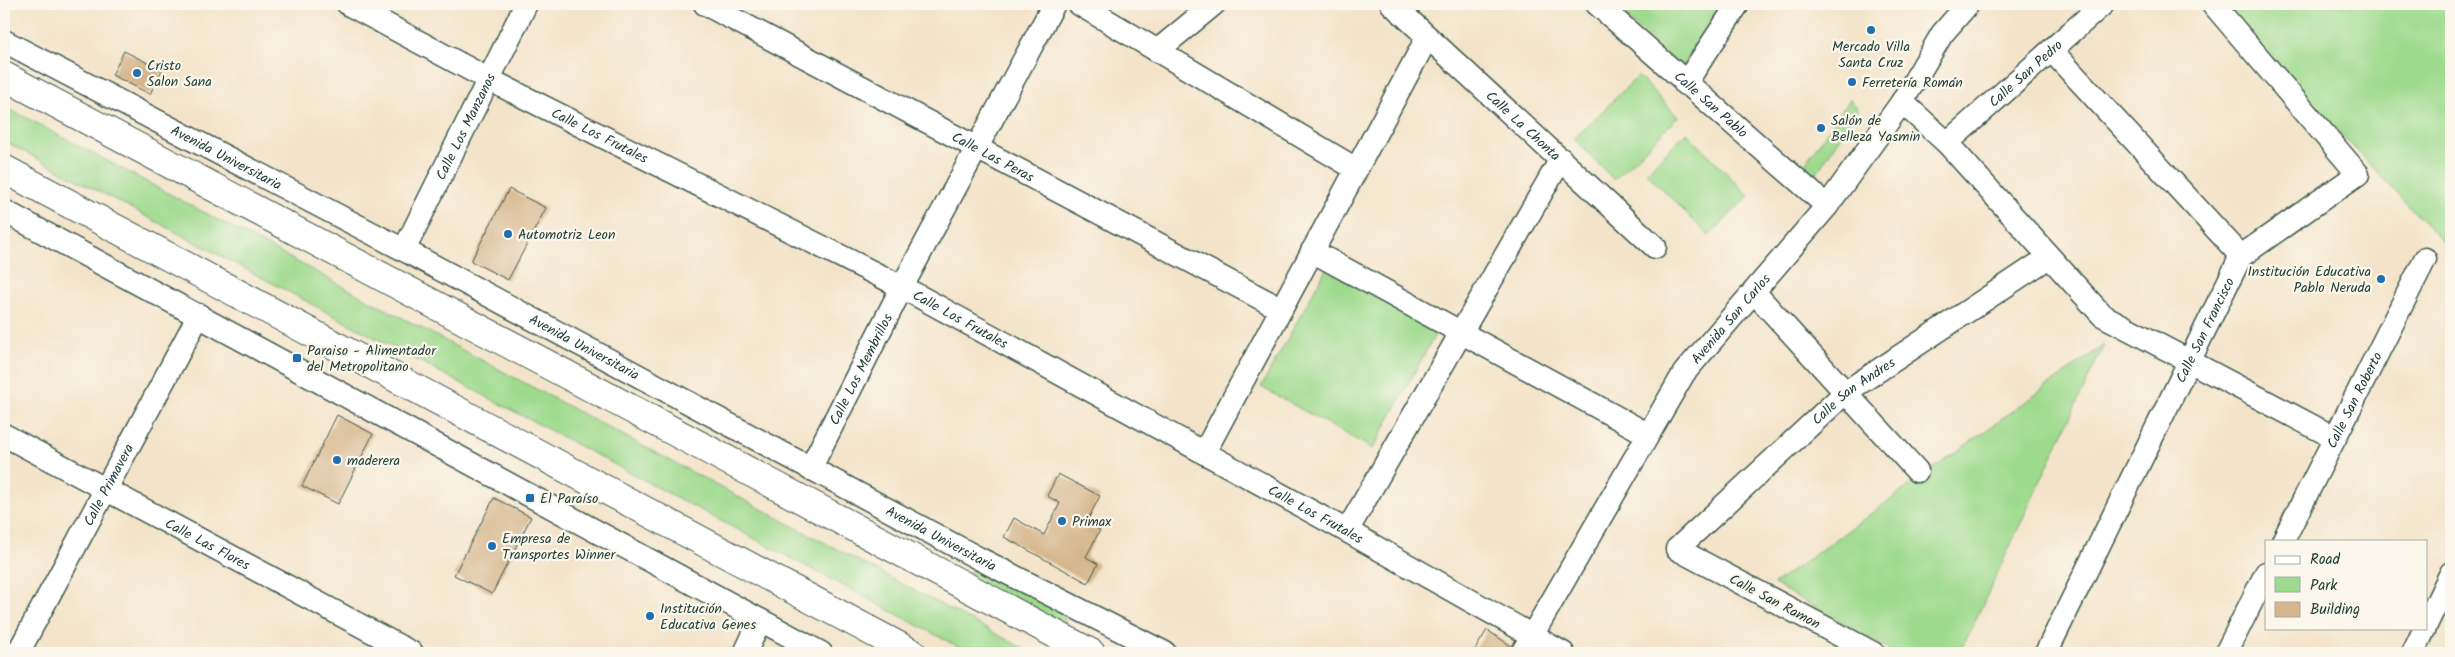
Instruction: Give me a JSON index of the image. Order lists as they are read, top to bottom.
{
  "streets": {
    "street": [
      "Calle San Pedro",
      "Calle San Pablo",
      "Calle La Chonta",
      "Calle Los Manzanos",
      "Calle Los Frutales",
      "Calle Las Peras",
      "Avenida Universitaria",
      "Avenida San Carlos",
      "Calle San Francisco",
      "Calle Los Membrillos",
      "Calle San Andres",
      "Calle San Roberto",
      "Calle Primavera",
      "Calle Las Flores",
      "Calle San Ramon"
    ]
  },
  "crossings": [
    ["Calle San Pablo", "Avenida San Carlos"],
    ["Calle Los Manzanos", "Calle Los Frutales"],
    ["Calle Los Manzanos", "Avenida Universitaria"],
    ["Calle Los Frutales", "Avenida San Carlos"],
    ["Calle Los Frutales", "Calle Los Membrillos"],
    ["Calle Las Peras", "Calle Los Membrillos"],
    ["Avenida Universitaria", "Calle Los Membrillos"],
    ["Calle San Andres", "Calle San Ramon"],
    ["Calle Primavera", "Calle Las Flores"]
  ],
  "places": {
    "other": [
      "Mercado Villa Santa Cruz",
      "Cristo Salon Sana",
      "Ferretería Román",
      "Salón de Belleza Yasmin",
      "Automotriz Leon",
      "Institución Educativa Pablo Neruda",
      "maderera",
      "Primax",
      "Empresa de Transportes Winner",
      "Institución Educativa Genes"
    ],
    "transit": ["Paraiso - Alimentador del Metropolitano", "El Paraíso"]
  },
  "legend": ["Road", "Park", "Building"]
}
